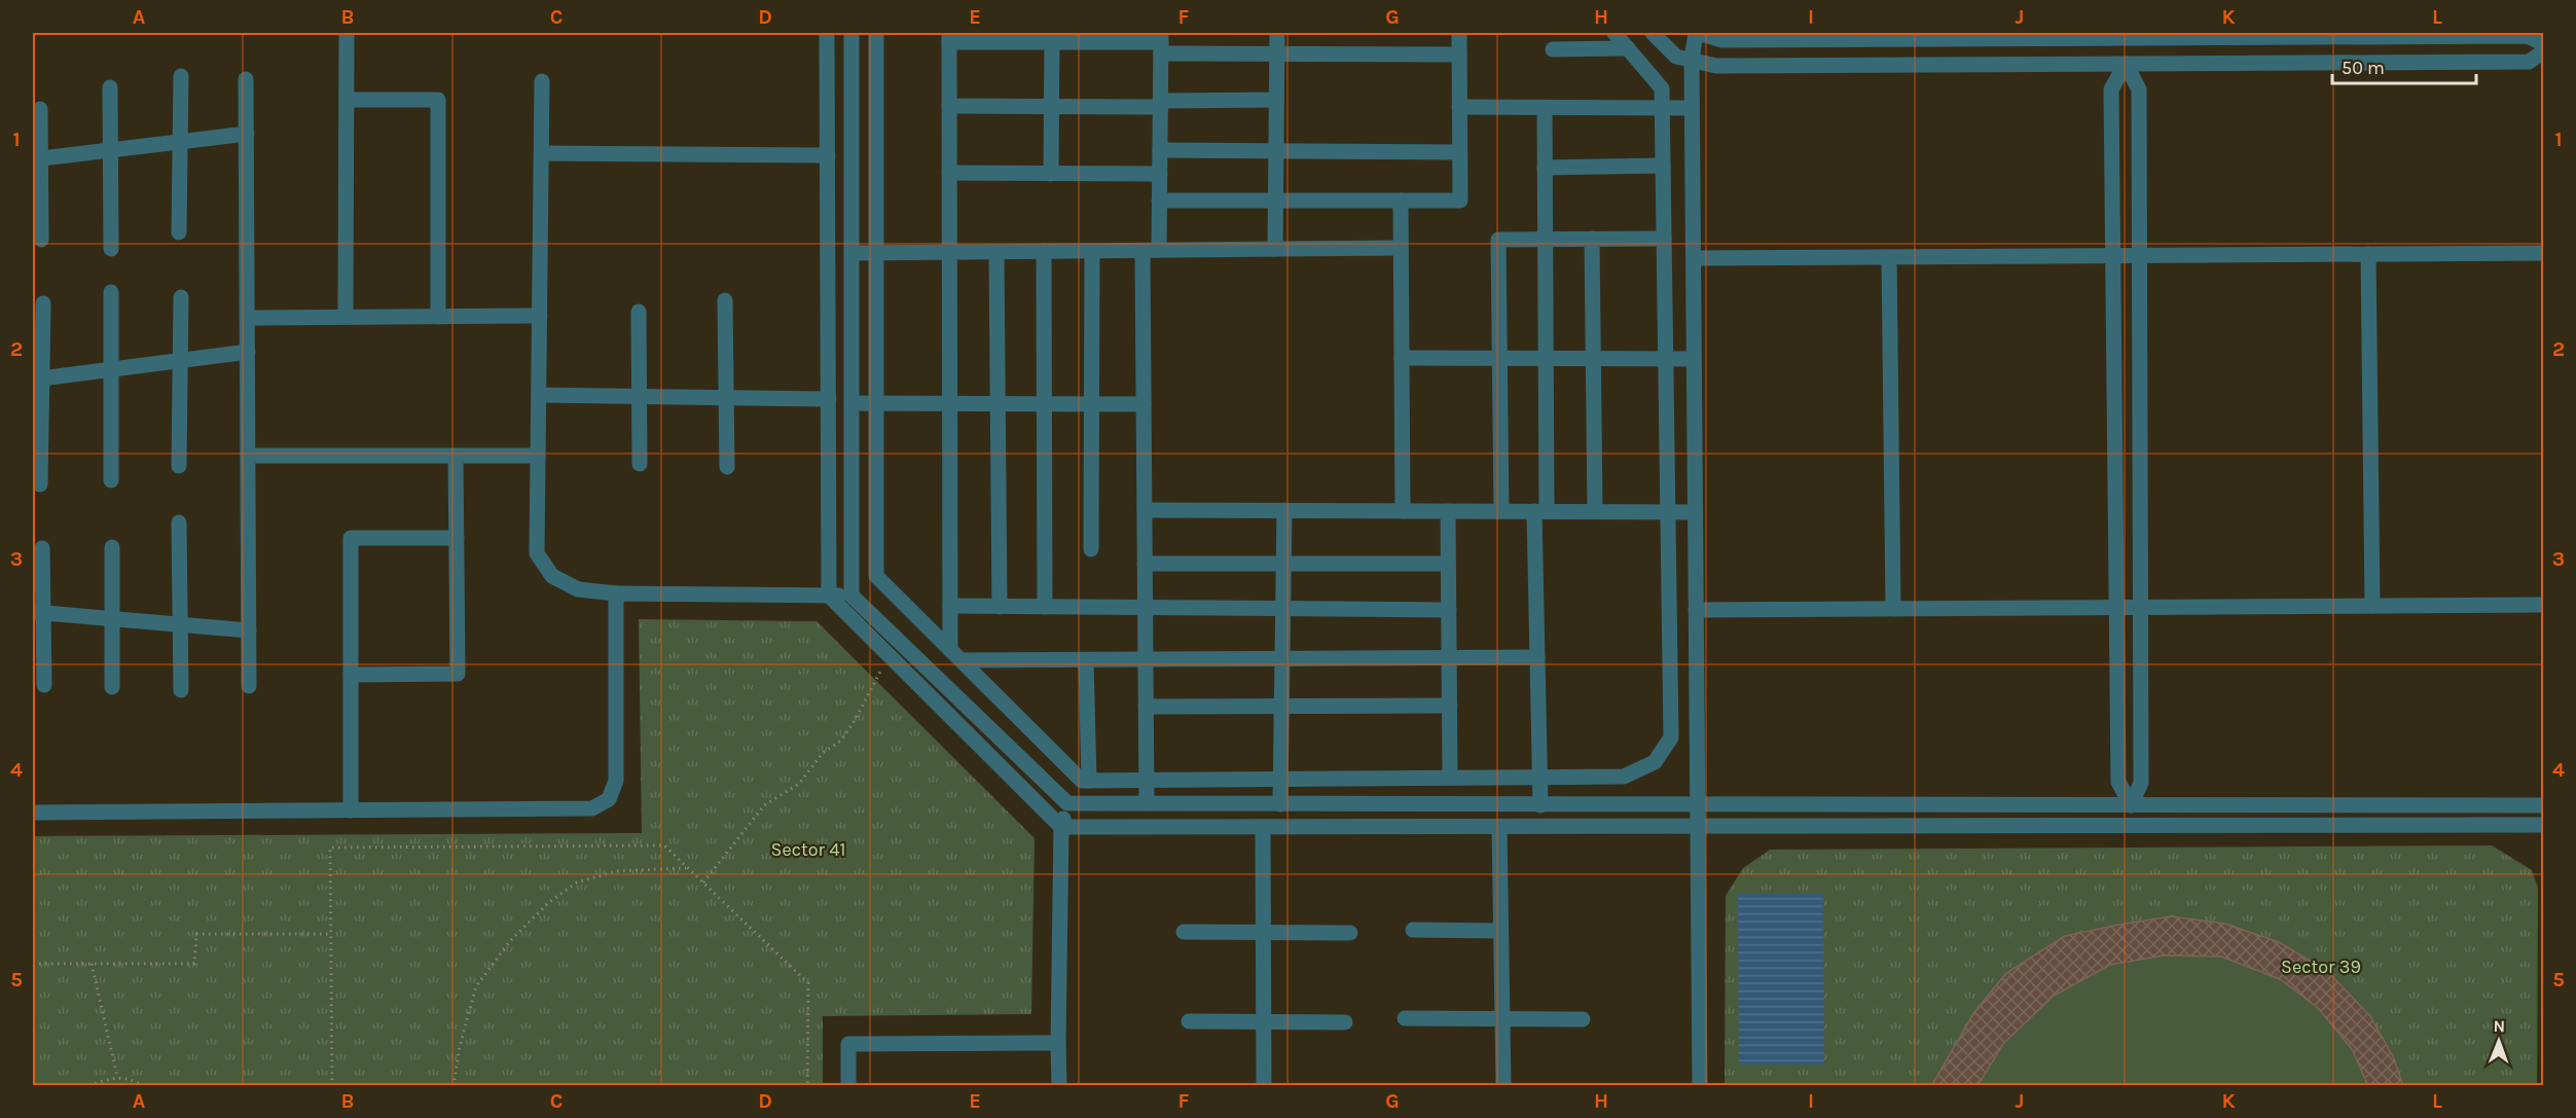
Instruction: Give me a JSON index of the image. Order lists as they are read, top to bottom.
{
  "parks": ["Sector 41", "Sector 39"],
  "scale_bar": "50 m",
  "north": "top",
  "grid": {
    "columns": [
      "A",
      "B",
      "C",
      "D",
      "E",
      "F",
      "G",
      "H",
      "I",
      "J",
      "K",
      "L"
    ],
    "rows": [
      "1",
      "2",
      "3",
      "4",
      "5"
    ]
  }
}
